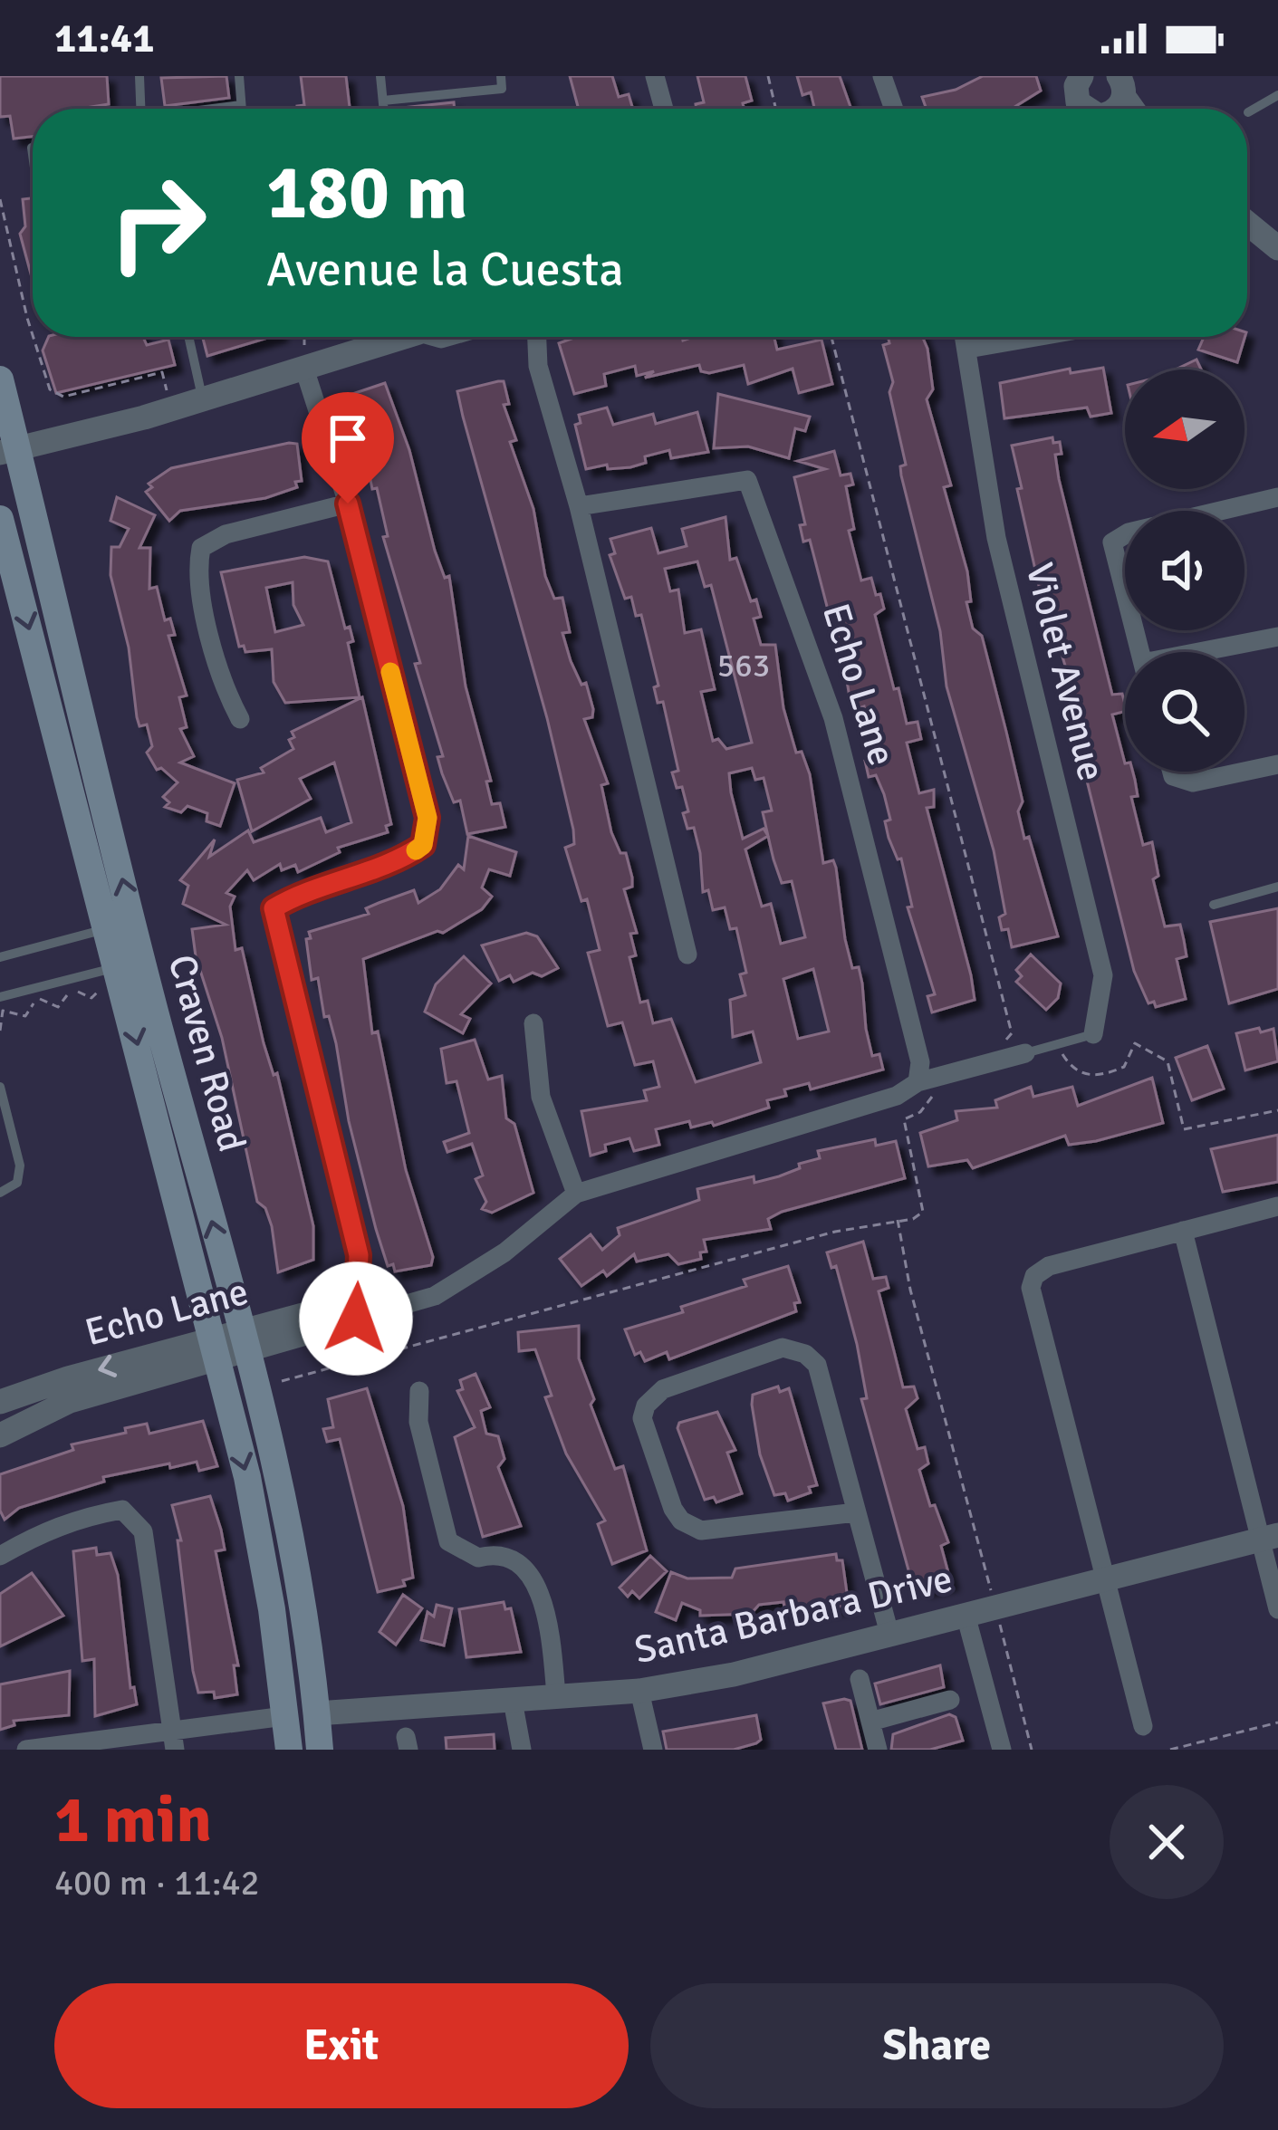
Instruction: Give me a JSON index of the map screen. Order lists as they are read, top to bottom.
{
  "streets": {
    "main road": ["Craven Road"],
    "street": ["Violet Avenue", "Echo Lane", "Santa Barbara Drive"]
  },
  "crossings": [
    ["Echo Lane", "Craven Road"],
    ["Craven Road", "Santa Barbara Drive"]
  ],
  "house_numbers": ["563"],
  "north": "left",
  "page": {
    "status": "11:41",
    "turn": ["180 m", "Avenue la Cuesta"],
    "heading": ["1 min", "400 m · 11:42"],
    "buttons": ["Exit", "Share"]
  }
}
